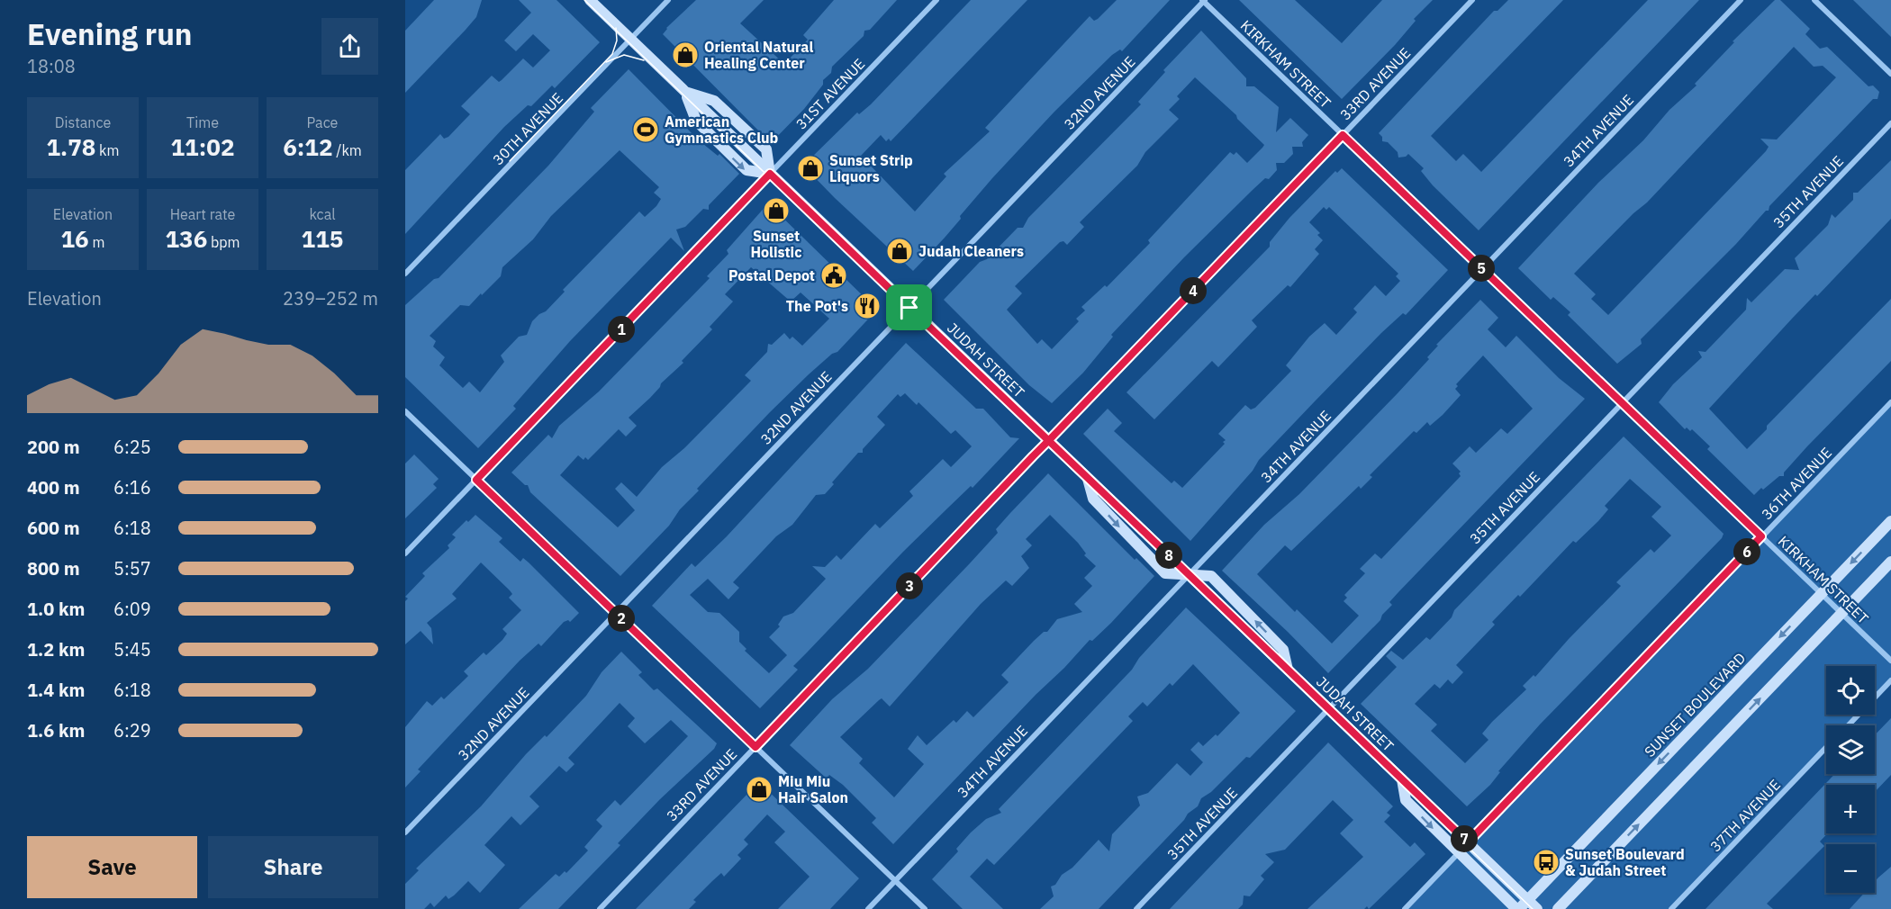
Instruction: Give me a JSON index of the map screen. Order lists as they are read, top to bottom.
{
  "streets": {
    "street": [
      "KIRKHAM STREET",
      "33RD AVENUE",
      "32ND AVENUE",
      "31ST AVENUE",
      "30TH AVENUE",
      "34TH AVENUE",
      "35TH AVENUE",
      "JUDAH STREET",
      "36TH AVENUE",
      "SUNSET BOULEVARD",
      "37TH AVENUE"
    ]
  },
  "crossings": [
    ["KIRKHAM STREET", "33RD AVENUE"],
    ["KIRKHAM STREET", "32ND AVENUE"],
    ["KIRKHAM STREET", "34TH AVENUE"],
    ["KIRKHAM STREET", "35TH AVENUE"],
    ["KIRKHAM STREET", "36TH AVENUE"],
    ["KIRKHAM STREET", "SUNSET BOULEVARD"],
    ["33RD AVENUE", "JUDAH STREET"],
    ["32ND AVENUE", "JUDAH STREET"],
    ["31ST AVENUE", "JUDAH STREET"],
    ["30TH AVENUE", "JUDAH STREET"],
    ["34TH AVENUE", "JUDAH STREET"],
    ["35TH AVENUE", "JUDAH STREET"],
    ["JUDAH STREET", "36TH AVENUE"],
    ["JUDAH STREET", "SUNSET BOULEVARD"]
  ],
  "places": {
    "shop": [
      "Oriental Natural Healing Center",
      "Sunset Strip Liquors",
      "Sunset Holistic",
      "Judah Cleaners",
      "Miu Miu Hair Salon"
    ],
    "sports": ["American Gymnastics Club"],
    "public building": ["Postal Depot"],
    "restaurant": ["The Pot's"],
    "bus stop": ["Sunset Boulevard & Judah Street"]
  },
  "page": {
    "heading": ["Evening run", "18:08"],
    "stats": [
      ["Distance", "1.78 km"],
      ["Time", "11:02"],
      ["Pace", "6:12 /km"],
      ["Elevation", "16 m"],
      ["Heart rate", "136 bpm"],
      ["kcal", "115"]
    ],
    "pins": [
      "5",
      "4",
      "1",
      "6",
      "8",
      "3",
      "2",
      "7"
    ],
    "chart": ["Elevation", "239–252 m"],
    "list": [
      {
        "name": "200 m",
        "note": "6:25"
      },
      {
        "name": "400 m",
        "note": "6:16"
      },
      {
        "name": "600 m",
        "note": "6:18"
      },
      {
        "name": "800 m",
        "note": "5:57"
      },
      {
        "name": "1.0 km",
        "note": "6:09"
      },
      {
        "name": "1.2 km",
        "note": "5:45"
      },
      {
        "name": "1.4 km",
        "note": "6:18"
      },
      {
        "name": "1.6 km",
        "note": "6:29"
      }
    ],
    "map_buttons": ["+", "−"],
    "buttons": ["Save", "Share"]
  }
}
